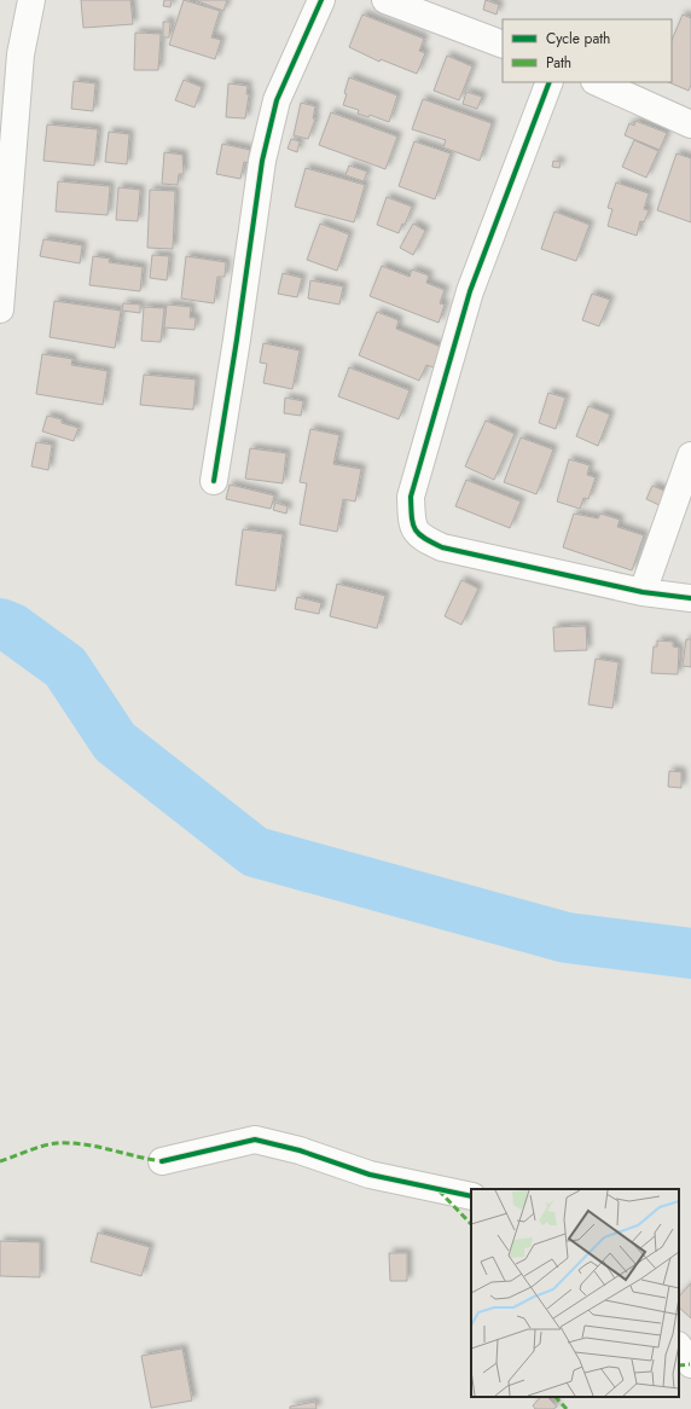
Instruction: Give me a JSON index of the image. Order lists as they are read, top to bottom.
{
  "legend": ["Cycle path", "Path"]
}
